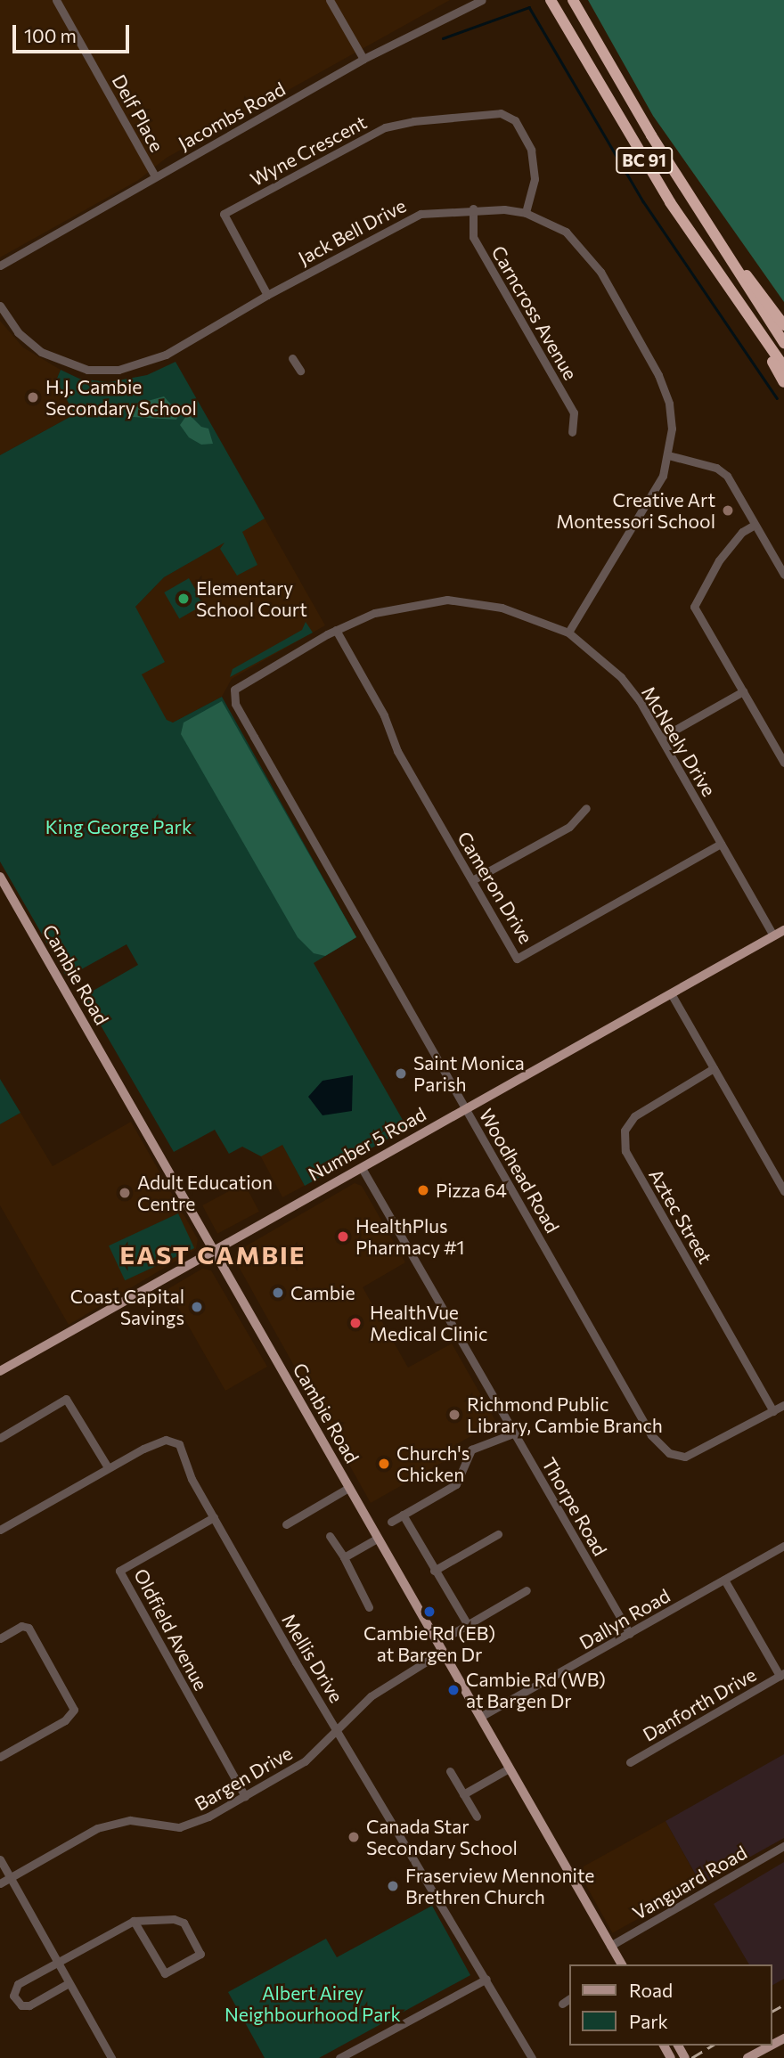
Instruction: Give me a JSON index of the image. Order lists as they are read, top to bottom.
{
  "streets": {
    "highway": ["BC 91"],
    "main road": ["Cambie Road", "Number 5 Road"],
    "street": [
      "Delf Place",
      "Jacombs Road",
      "Wyne Crescent",
      "Jack Bell Drive",
      "Carncross Avenue",
      "McNeely Drive",
      "Cameron Drive",
      "Woodhead Road",
      "Aztec Street",
      "Thorpe Road",
      "Dallyn Road",
      "Oldfield Avenue",
      "Mellis Drive",
      "Danforth Drive",
      "Bargen Drive",
      "Vanguard Road"
    ]
  },
  "crossings": [
    ["Delf Place", "Jacombs Road"],
    ["Wyne Crescent", "Jack Bell Drive"],
    ["Jack Bell Drive", "Carncross Avenue"],
    ["Jack Bell Drive", "McNeely Drive"],
    ["McNeely Drive", "Cameron Drive"],
    ["McNeely Drive", "Number 5 Road"],
    ["McNeely Drive", "Woodhead Road"],
    ["Cambie Road", "Number 5 Road"],
    ["Cambie Road", "Dallyn Road"],
    ["Cambie Road", "Bargen Drive"],
    ["Cambie Road", "Vanguard Road"],
    ["Number 5 Road", "Woodhead Road"],
    ["Number 5 Road", "Thorpe Road"],
    ["Woodhead Road", "Aztec Street"],
    ["Thorpe Road", "Dallyn Road"],
    ["Oldfield Avenue", "Mellis Drive"],
    ["Oldfield Avenue", "Bargen Drive"],
    ["Mellis Drive", "Bargen Drive"]
  ],
  "districts": ["EAST CAMBIE"],
  "parks": ["King George Park", "Albert Airey Neighbourhood Park"],
  "places": [
    "H.J. Cambie Secondary School",
    "Creative Art Montessori School",
    "Elementary School Court",
    "Saint Monica Parish",
    "Pizza 64",
    "Adult Education Centre",
    "HealthPlus Pharmacy #1",
    "Cambie",
    "Coast Capital Savings",
    "HealthVue Medical Clinic",
    "Richmond Public Library, Cambie Branch",
    "Church's Chicken",
    "Cambie Rd (EB) at Bargen Dr",
    "Cambie Rd (WB) at Bargen Dr",
    "Canada Star Secondary School",
    "Fraserview Mennonite Brethren Church"
  ],
  "legend": ["Road", "Park"],
  "scale_bar": "100 m"
}
